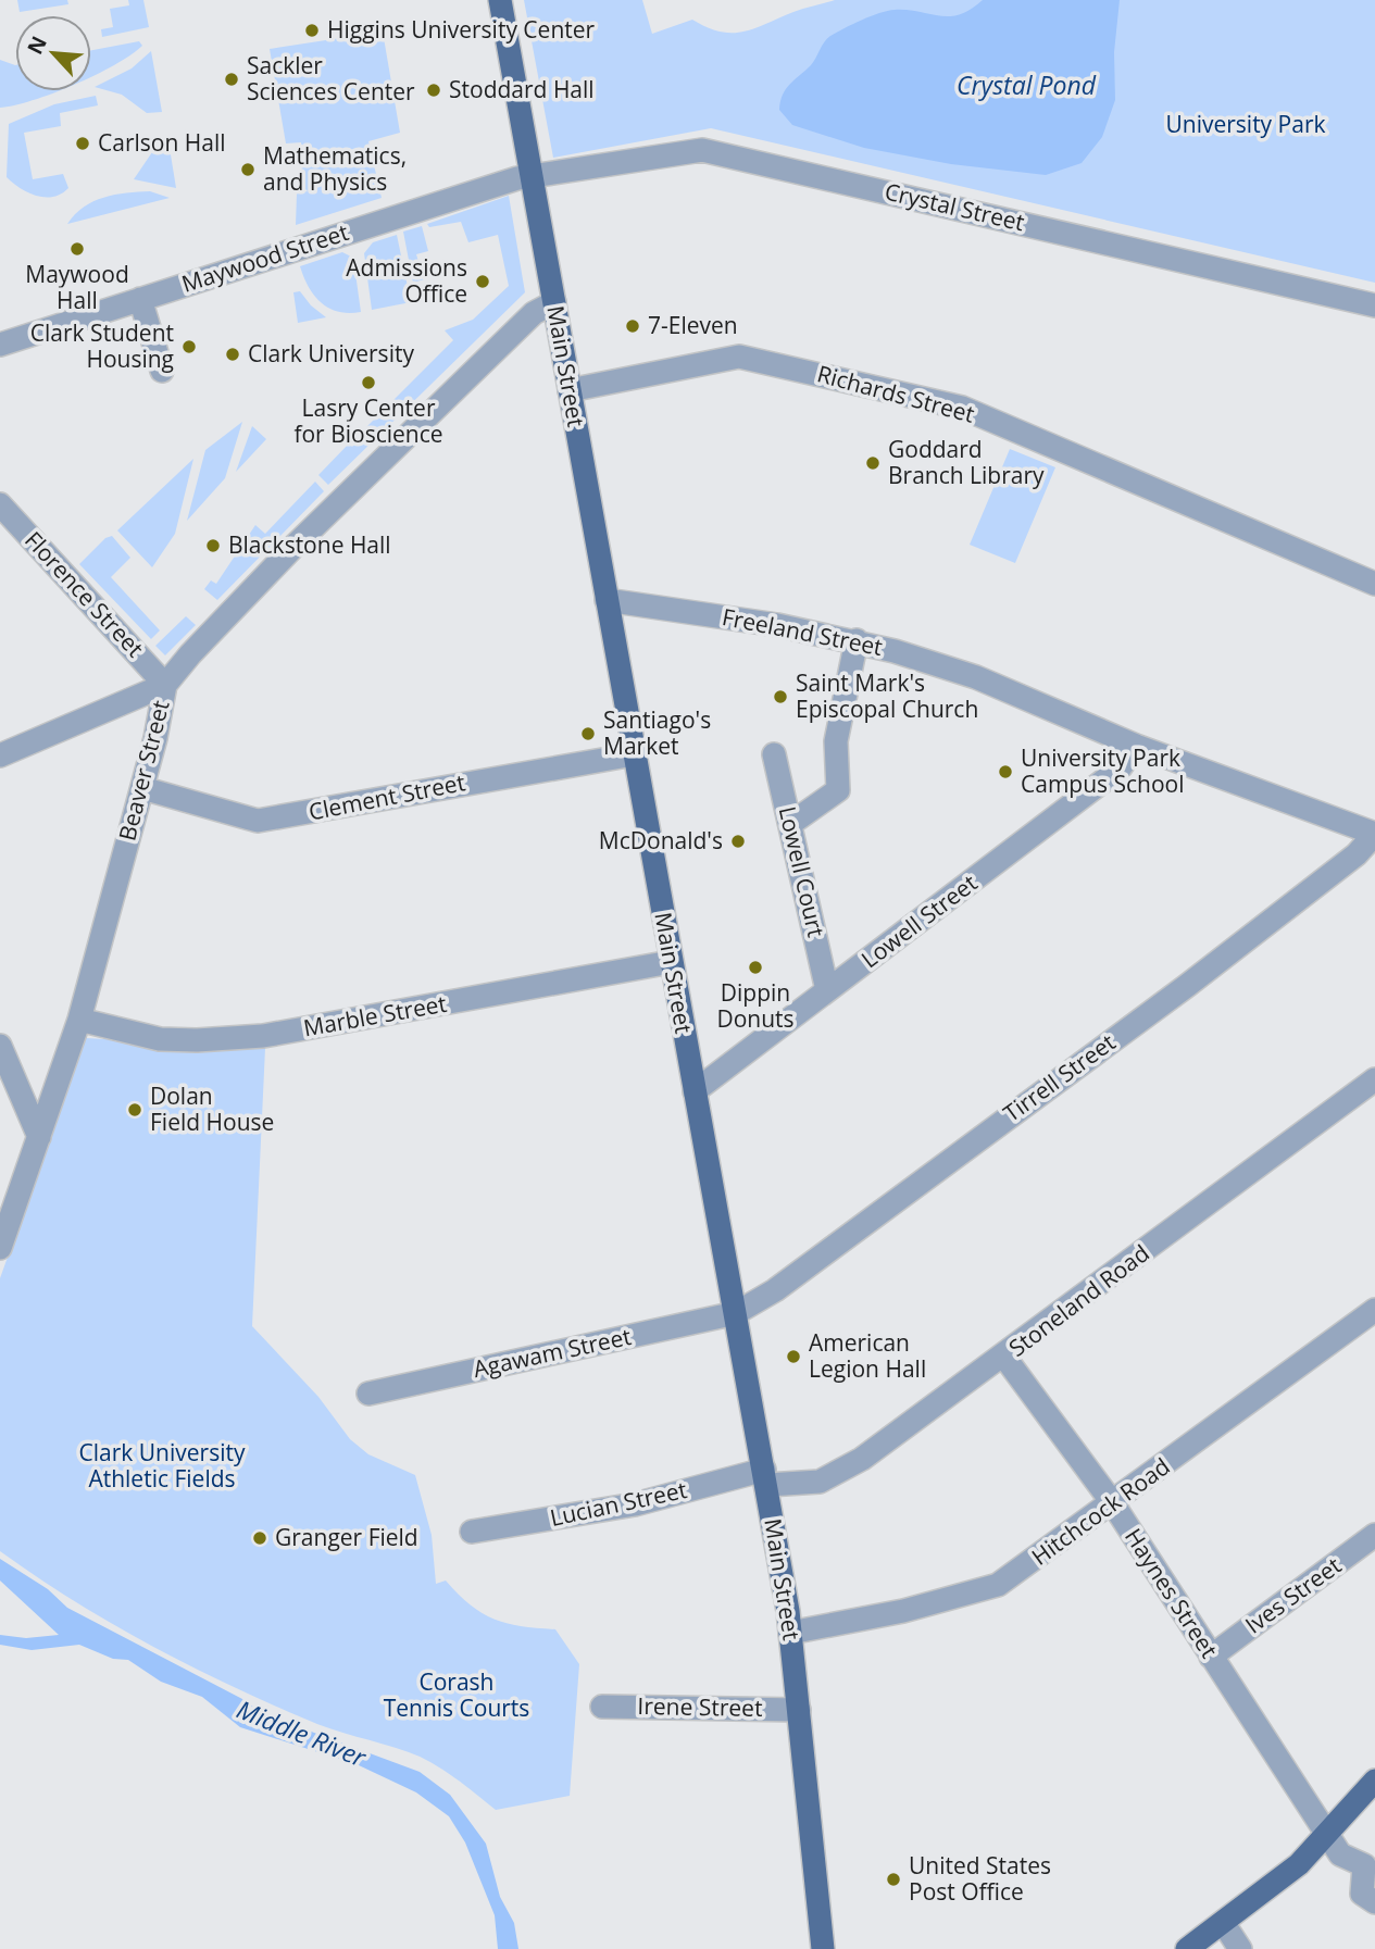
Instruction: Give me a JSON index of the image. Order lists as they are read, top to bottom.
{
  "streets": {
    "main road": ["Main Street"],
    "street": [
      "Crystal Street",
      "Maywood Street",
      "Richards Street",
      "Florence Street",
      "Freeland Street",
      "Beaver Street",
      "Clement Street",
      "Lowell Court",
      "Lowell Street",
      "Marble Street",
      "Tirrell Street",
      "Stoneland Road",
      "Agawam Street",
      "Lucian Street",
      "Hitchcock Road",
      "Haynes Street",
      "Ives Street",
      "Irene Street"
    ]
  },
  "crossings": [
    ["Crystal Street", "Maywood Street"],
    ["Crystal Street", "Main Street"],
    ["Maywood Street", "Main Street"],
    ["Main Street", "Richards Street"],
    ["Main Street", "Freeland Street"],
    ["Main Street", "Beaver Street"],
    ["Main Street", "Clement Street"],
    ["Main Street", "Lowell Street"],
    ["Main Street", "Marble Street"],
    ["Main Street", "Tirrell Street"],
    ["Main Street", "Stoneland Road"],
    ["Main Street", "Agawam Street"],
    ["Main Street", "Lucian Street"],
    ["Main Street", "Hitchcock Road"],
    ["Main Street", "Irene Street"],
    ["Florence Street", "Beaver Street"],
    ["Freeland Street", "Lowell Street"],
    ["Freeland Street", "Tirrell Street"],
    ["Beaver Street", "Clement Street"],
    ["Beaver Street", "Marble Street"],
    ["Lowell Court", "Lowell Street"],
    ["Tirrell Street", "Agawam Street"],
    ["Stoneland Road", "Lucian Street"],
    ["Stoneland Road", "Haynes Street"],
    ["Hitchcock Road", "Haynes Street"],
    ["Haynes Street", "Ives Street"]
  ],
  "water": ["Crystal Pond", "Middle River"],
  "parks": ["University Park", "Clark University Athletic Fields", "Corash Tennis Courts"],
  "places": [
    "Higgins University Center",
    "Sackler Sciences Center",
    "Stoddard Hall",
    "Carlson Hall",
    "Mathematics, and Physics",
    "Maywood Hall",
    "Admissions Office",
    "7-Eleven",
    "Clark Student Housing",
    "Clark University",
    "Lasry Center for Bioscience",
    "Goddard Branch Library",
    "Blackstone Hall",
    "Saint Mark's Episcopal Church",
    "Santiago's Market",
    "University Park Campus School",
    "McDonald's",
    "Dippin Donuts",
    "Dolan Field House",
    "American Legion Hall",
    "Granger Field",
    "United States Post Office"
  ],
  "north": "top left"
}
